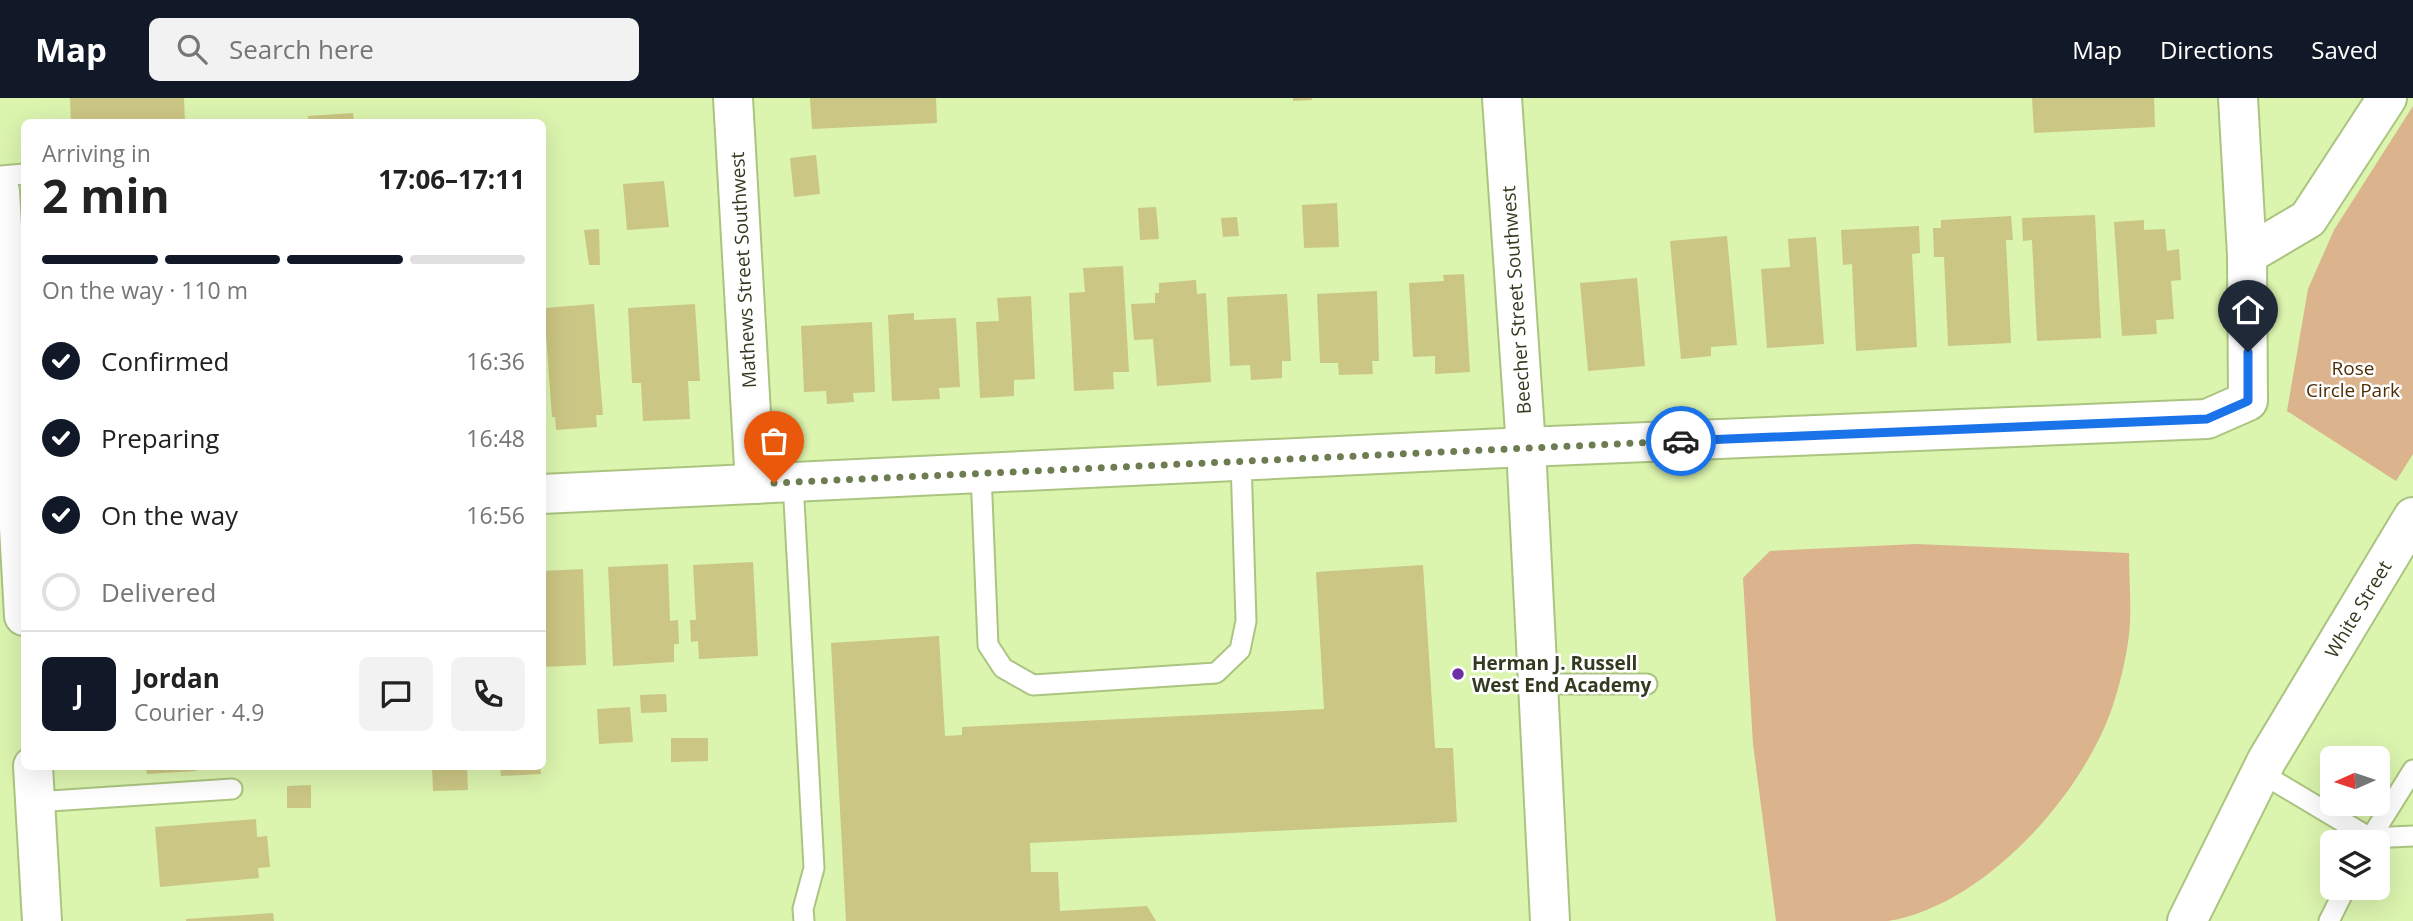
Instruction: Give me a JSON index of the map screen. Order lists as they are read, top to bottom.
{
  "streets": {
    "street": ["Mathews Street Southwest", "Beecher Street Southwest", "White Street"]
  },
  "parks": ["Rose Circle Park"],
  "places": ["Herman J. Russell West End Academy"],
  "north": "left",
  "page": {
    "header": "Map",
    "search": "Search here",
    "nav": ["Map", "Directions", "Saved"],
    "heading": ["2 min", "Arriving in", "17:06–17:11"],
    "panel": ["Jordan", "Courier · 4.9"],
    "bar": "On the way · 110 m",
    "list": [
      ["Confirmed", "16:36"],
      ["Preparing", "16:48"],
      ["On the way", "16:56"],
      "Delivered"
    ],
    "round": "J"
  }
}
